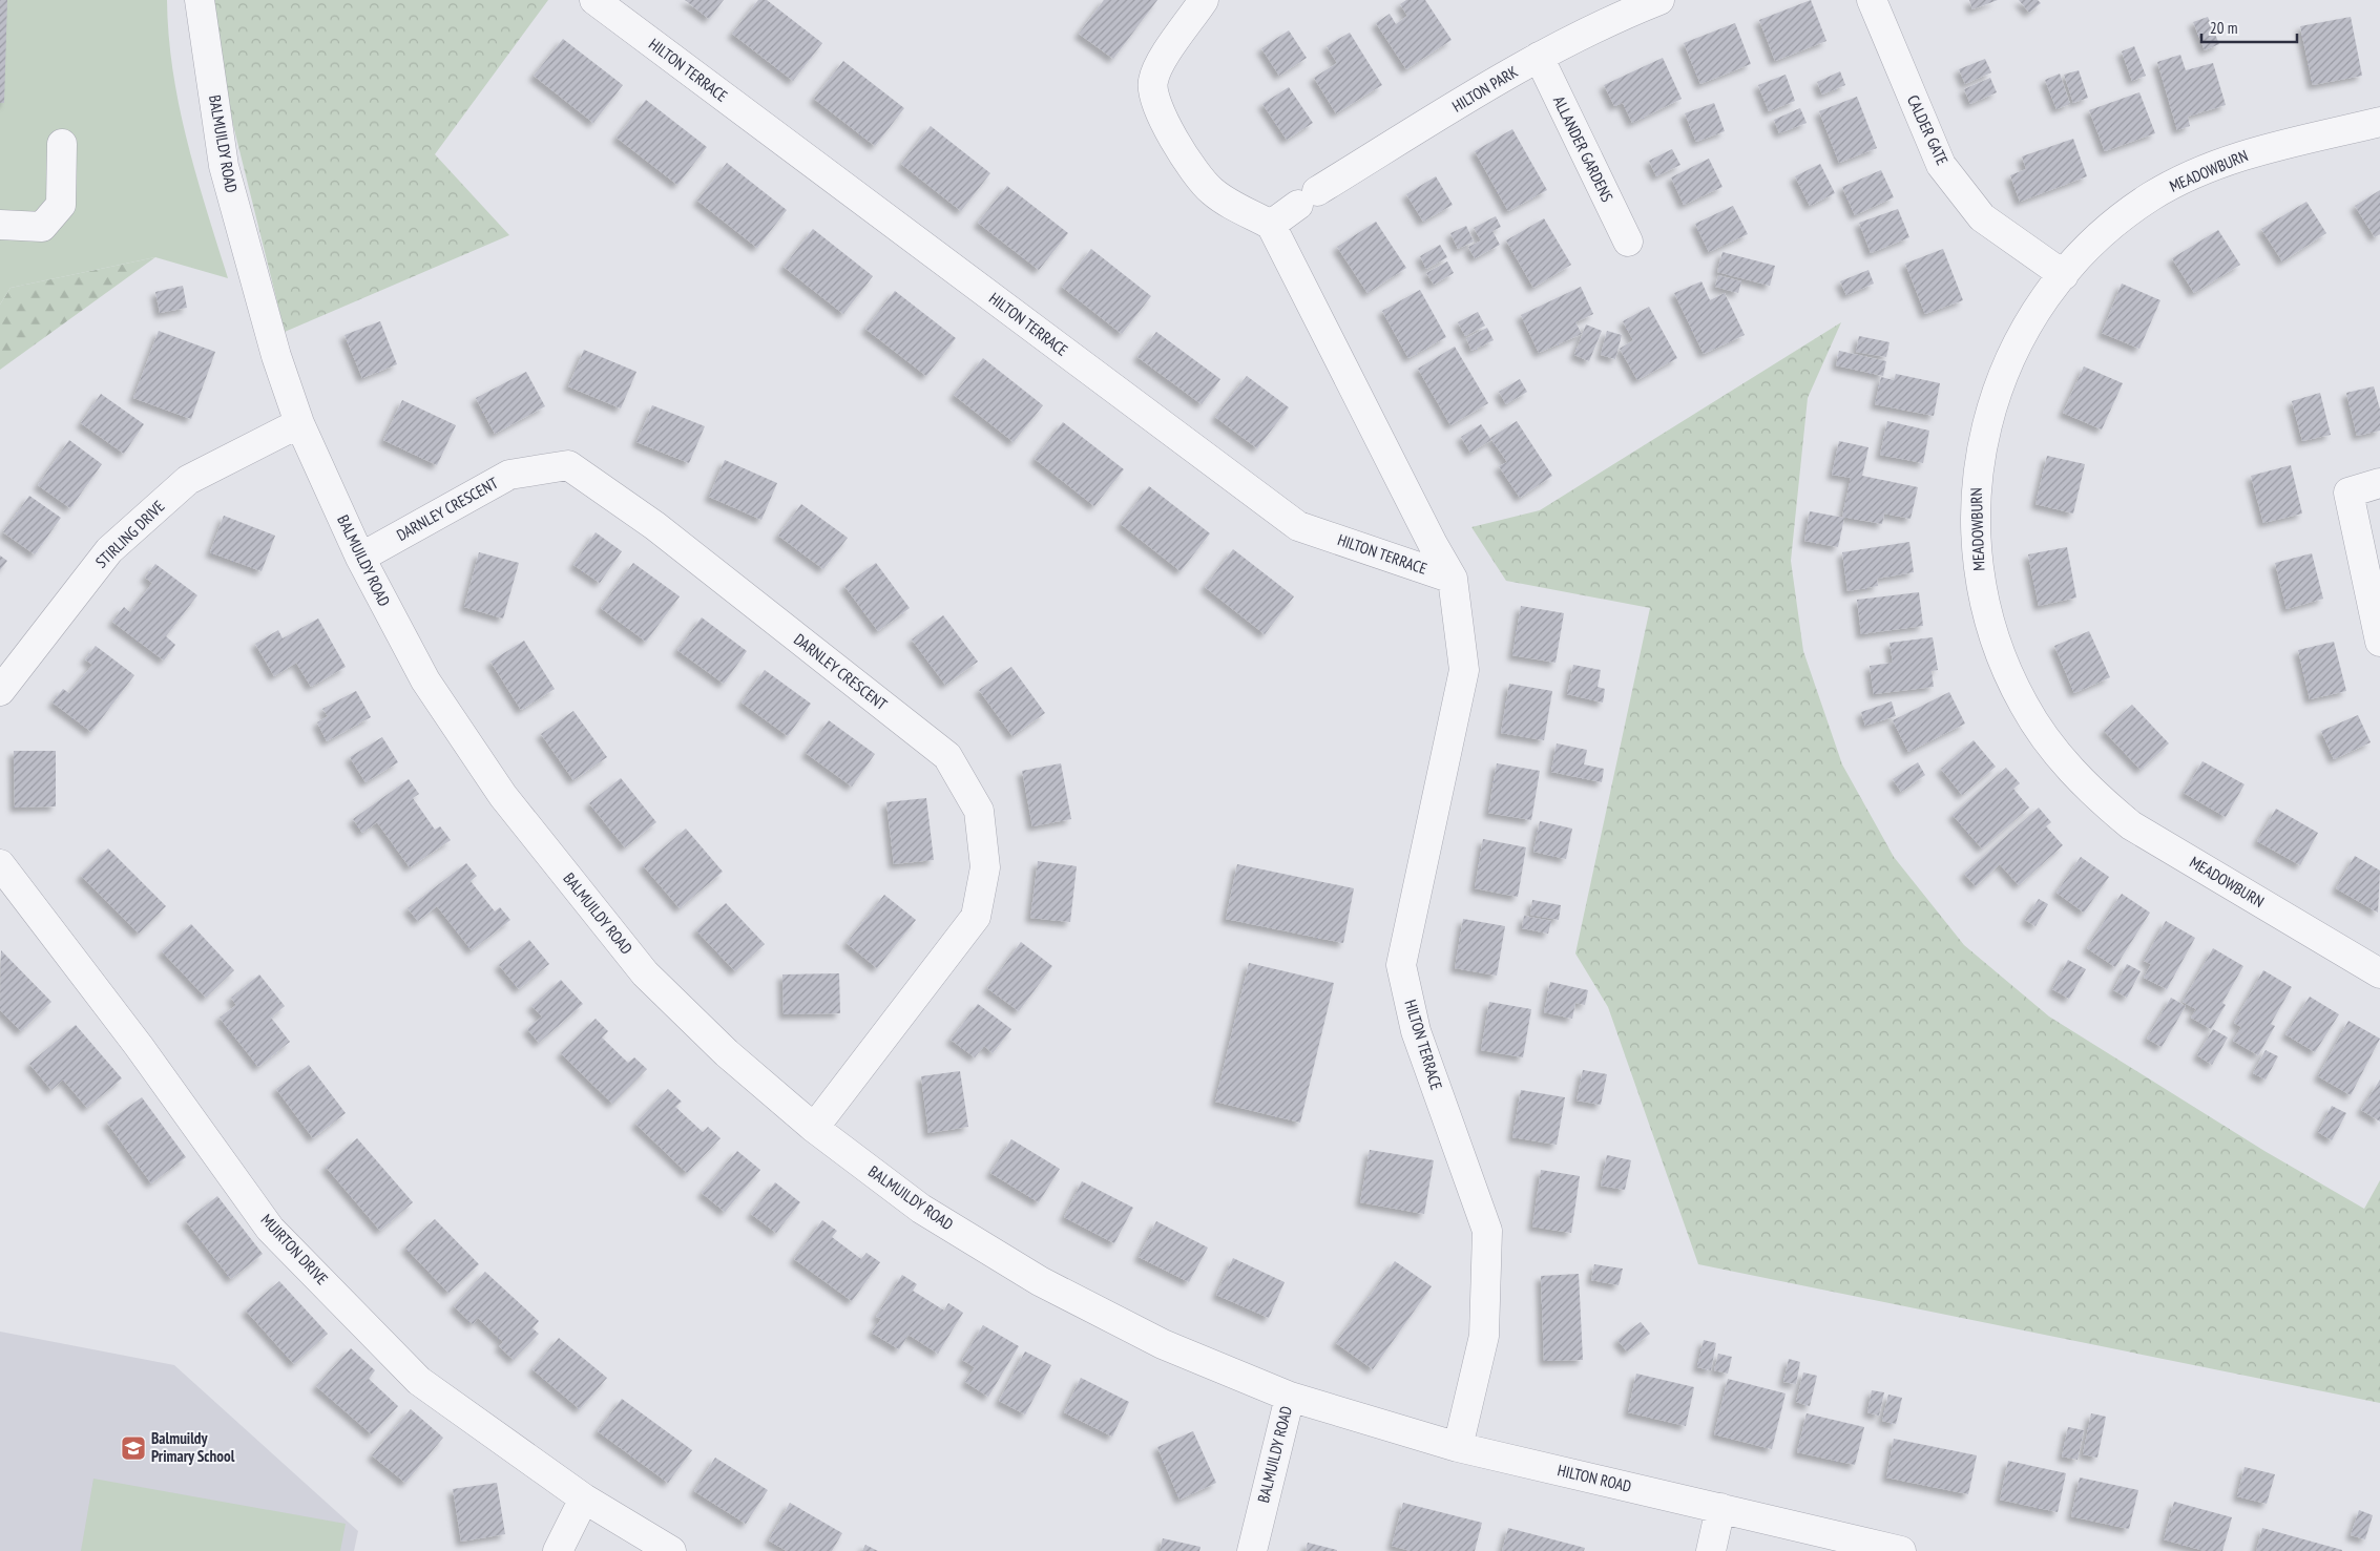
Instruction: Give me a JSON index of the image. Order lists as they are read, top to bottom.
{
  "streets": {
    "street": [
      "HILTON TERRACE",
      "HILTON PARK",
      "CALDER GATE",
      "BALMUILDY ROAD",
      "ALLANDER GARDENS",
      "MEADOWBURN",
      "DARNLEY CRESCENT",
      "STIRLING DRIVE",
      "MUIRTON DRIVE",
      "HILTON ROAD"
    ]
  },
  "crossings": [
    ["HILTON TERRACE", "HILTON ROAD"],
    ["HILTON PARK", "ALLANDER GARDENS"],
    ["CALDER GATE", "MEADOWBURN"],
    ["BALMUILDY ROAD", "DARNLEY CRESCENT"],
    ["BALMUILDY ROAD", "STIRLING DRIVE"],
    ["BALMUILDY ROAD", "HILTON ROAD"]
  ],
  "places": {
    "school or university": ["Balmuildy Primary School"]
  },
  "scale_bar": "20 m"
}
